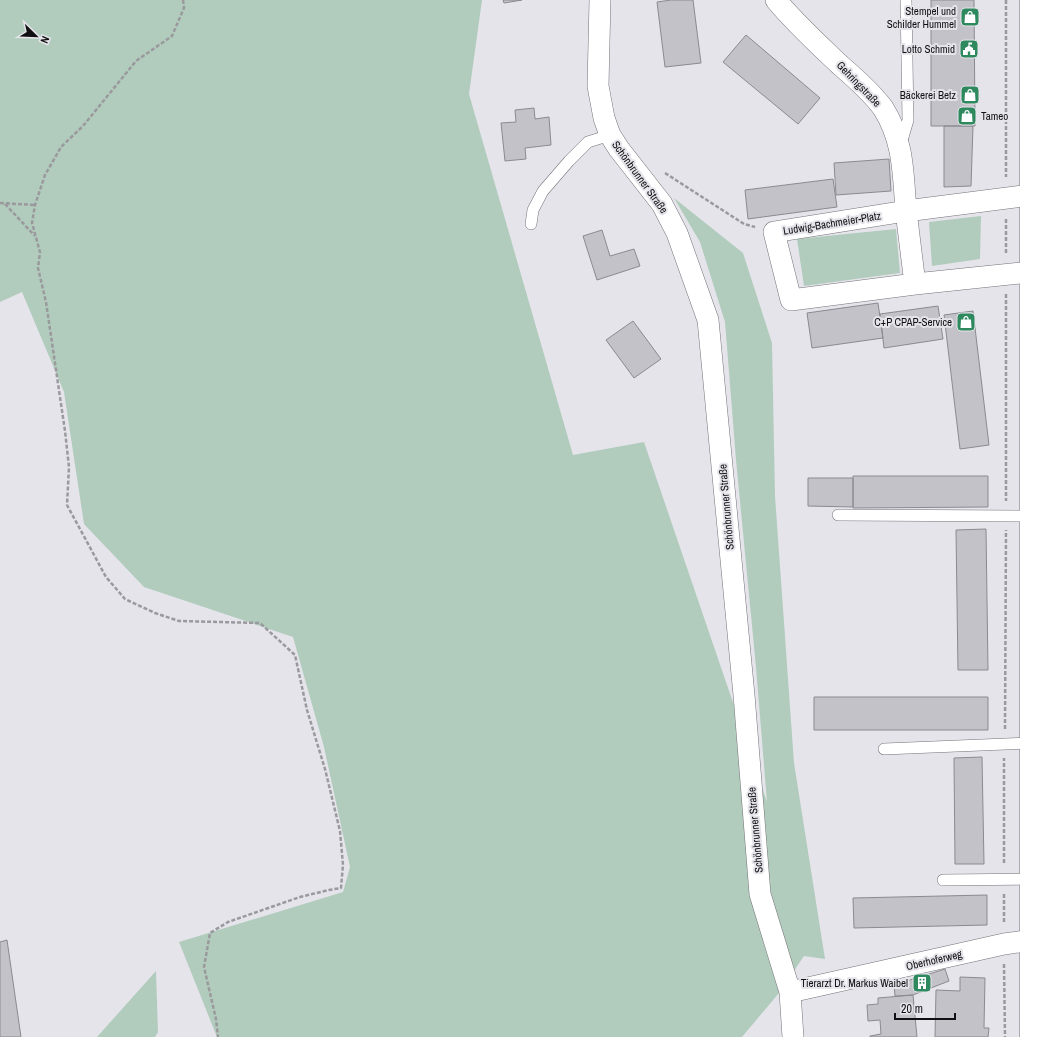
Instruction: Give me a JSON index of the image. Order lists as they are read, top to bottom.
{
  "streets": {
    "street": [
      "Gehringstraße",
      "Schönbrunner Straße",
      "Ludwig-Bachmeier-Platz",
      "Oberhoferweg"
    ]
  },
  "crossings": [
    ["Gehringstraße", "Ludwig-Bachmeier-Platz"],
    ["Schönbrunner Straße", "Oberhoferweg"]
  ],
  "places": {
    "shop": [
      "Stempel und Schilder Hummel",
      "Bäckerei Betz",
      "Tameo",
      "C+P CPAP-Service"
    ],
    "public building": ["Lotto Schmid"],
    "building": ["Tierarzt Dr. Markus Waibel"]
  },
  "scale_bar": "20 m",
  "north": "bottom right"
}
